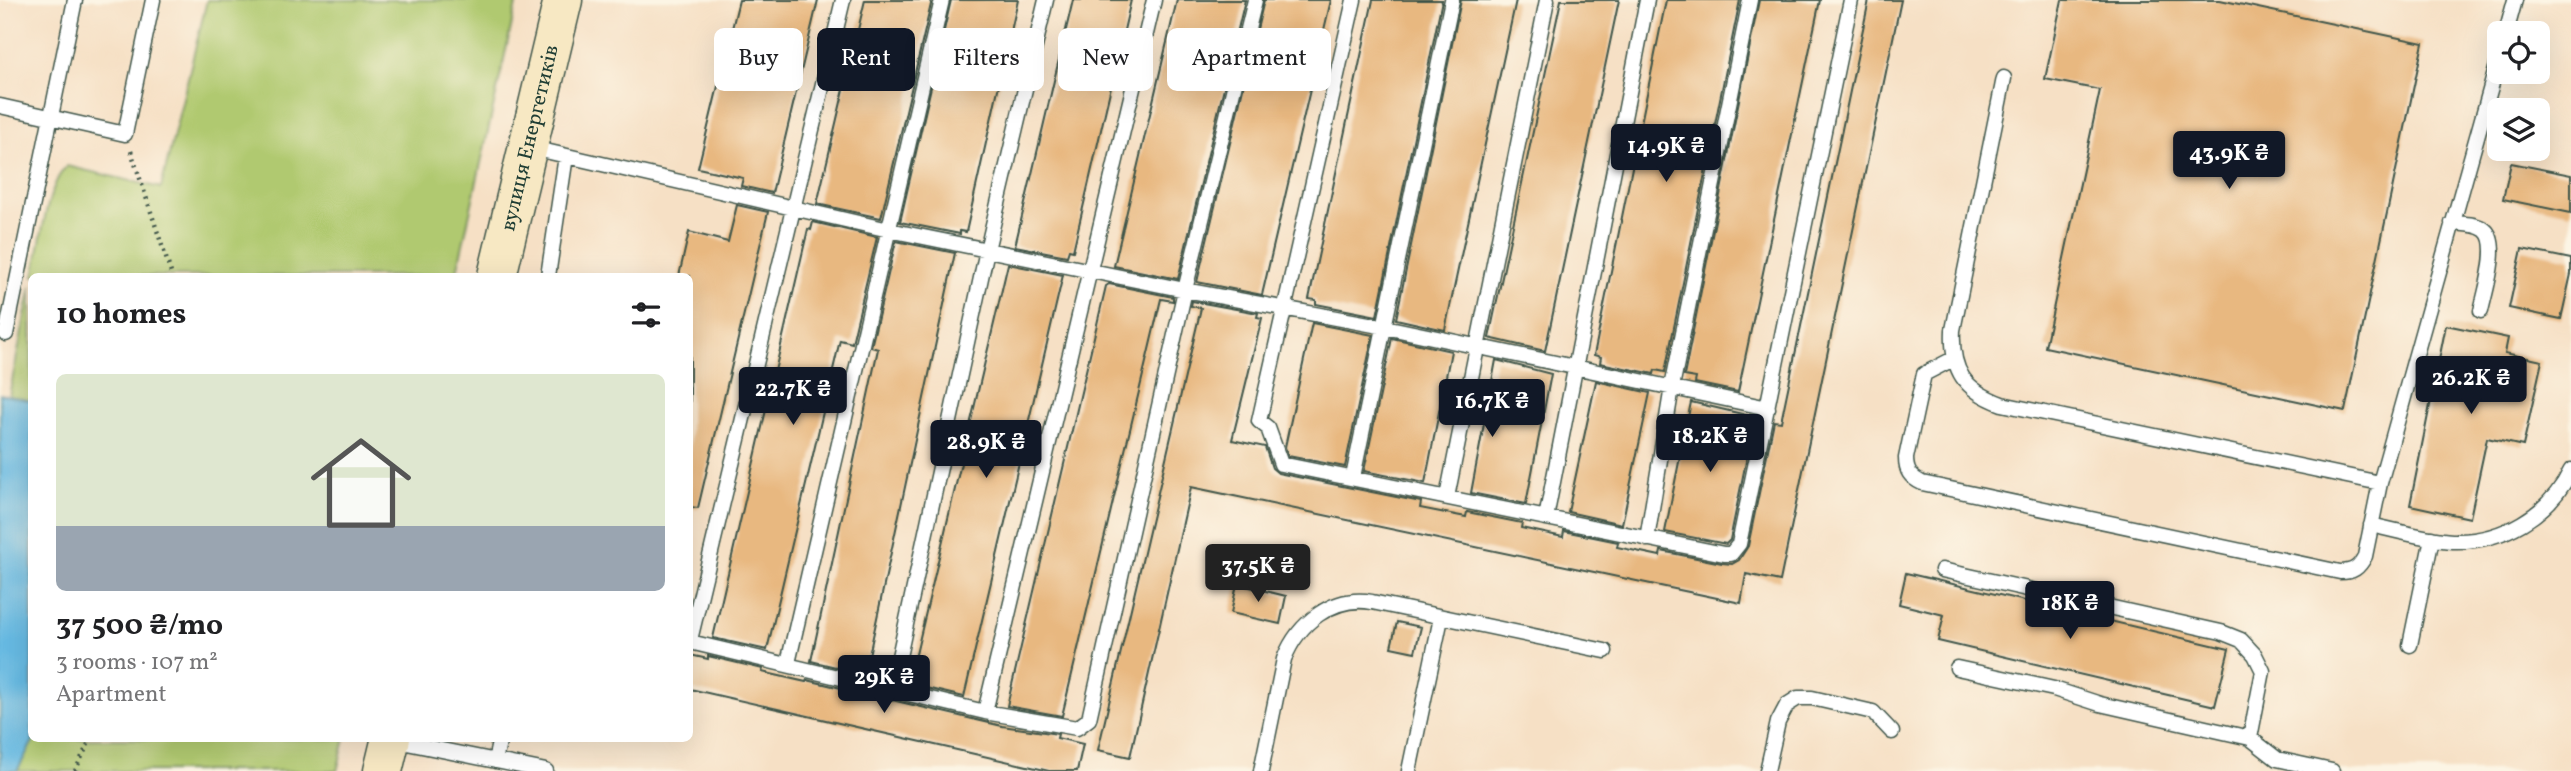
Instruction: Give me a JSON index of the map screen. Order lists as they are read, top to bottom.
{
  "streets": {
    "main road": ["вулиця Енергетиків"]
  },
  "page": {
    "chip": [
      "Buy",
      "Rent",
      "Filters",
      "New",
      "Apartment"
    ],
    "price": [
      "14.9K ₴",
      "43.9K ₴",
      "26.2K ₴",
      "22.7K ₴",
      "16.7K ₴",
      "18.2K ₴",
      "28.9K ₴",
      "37.5K ₴",
      "18K ₴",
      "29K ₴"
    ],
    "heading": "10 homes",
    "list": [
      {
        "name": "37 500 ₴/mo",
        "note": "3 rooms · 107 m² · Apartment"
      }
    ]
  }
}
